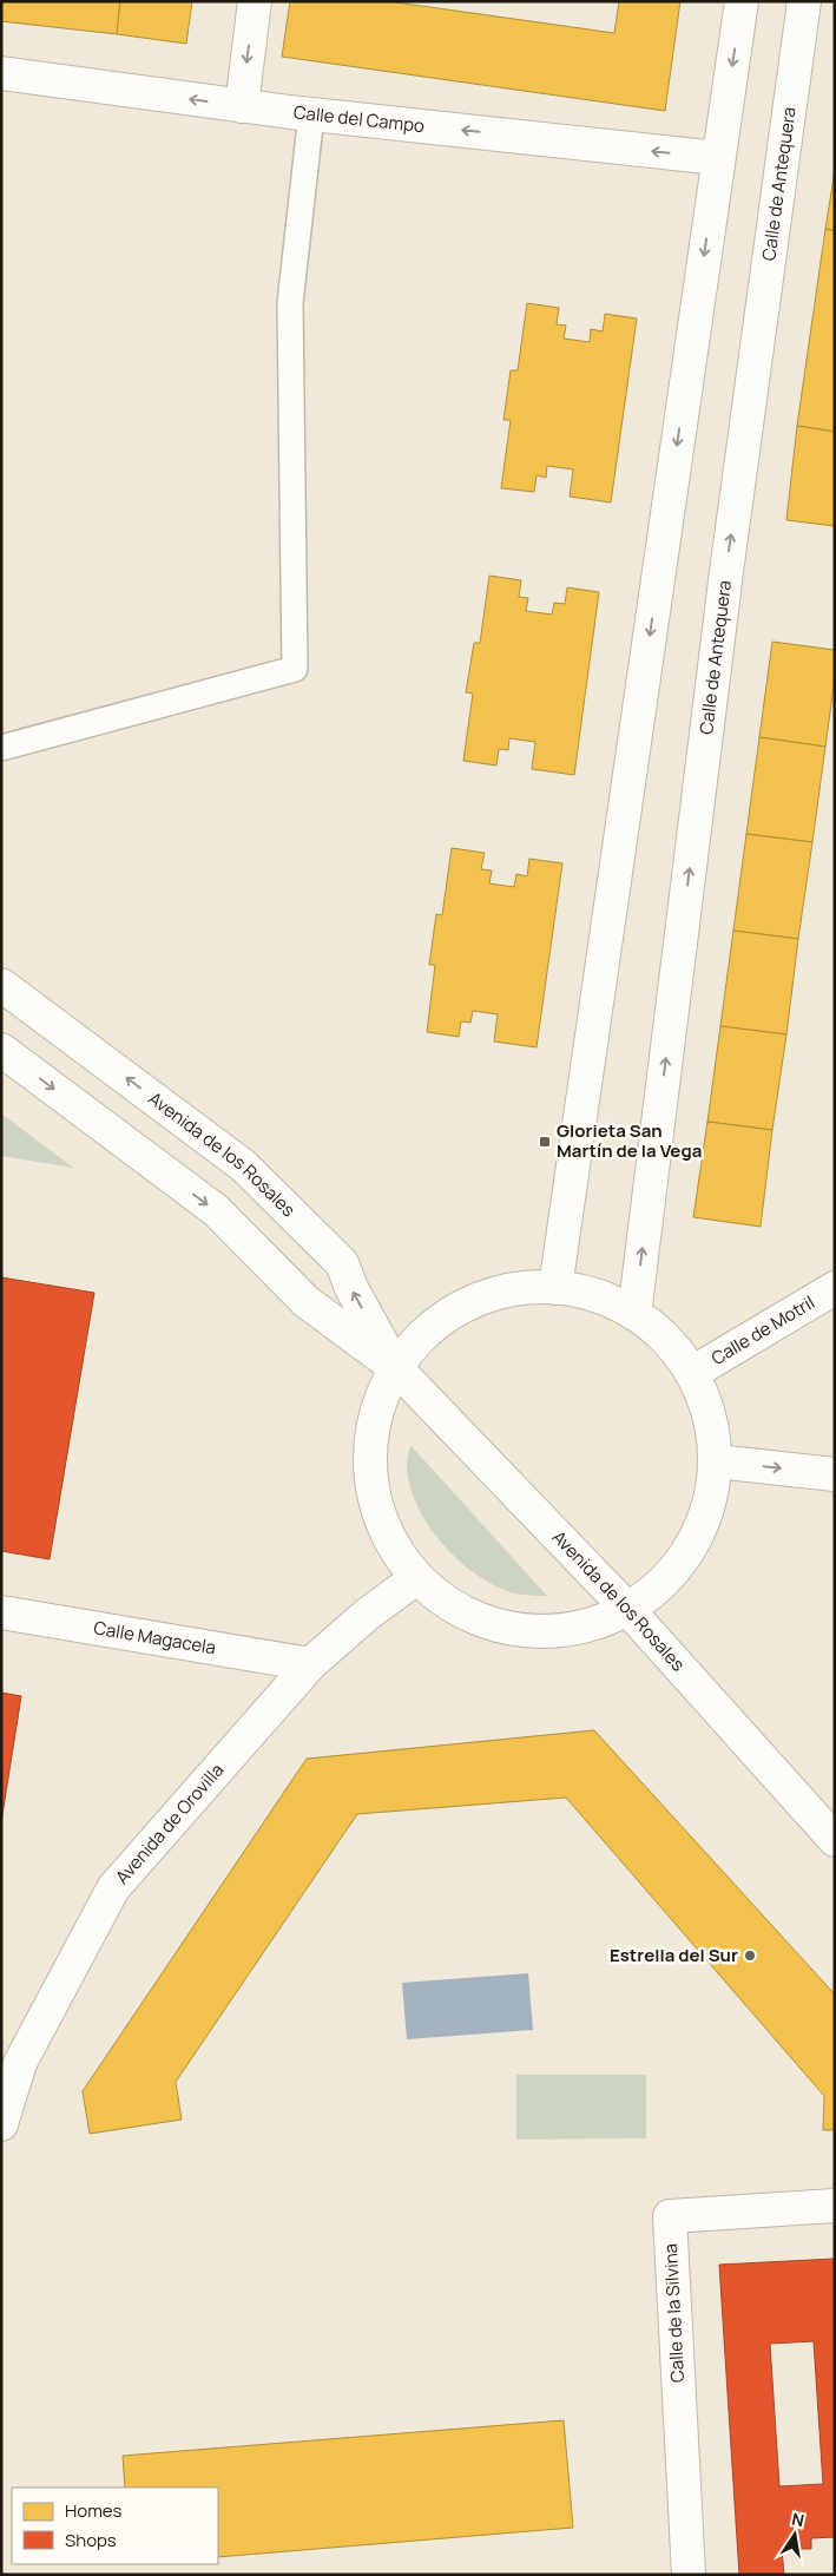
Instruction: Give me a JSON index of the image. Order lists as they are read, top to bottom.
{
  "streets": {
    "street": [
      "Calle del Campo",
      "Calle de Antequera",
      "Avenida de los Rosales",
      "Calle de Motril",
      "Calle Magacela",
      "Avenida de Orovilla",
      "Calle de la Silvina"
    ]
  },
  "crossings": [
    ["Calle Magacela", "Avenida de Orovilla"]
  ],
  "one_way": ["Calle del Campo"],
  "places": {
    "transit": ["Glorieta San Martín de la Vega"],
    "other": ["Estrella del Sur"]
  },
  "legend": ["Homes", "Shops"],
  "north": "top"
}
